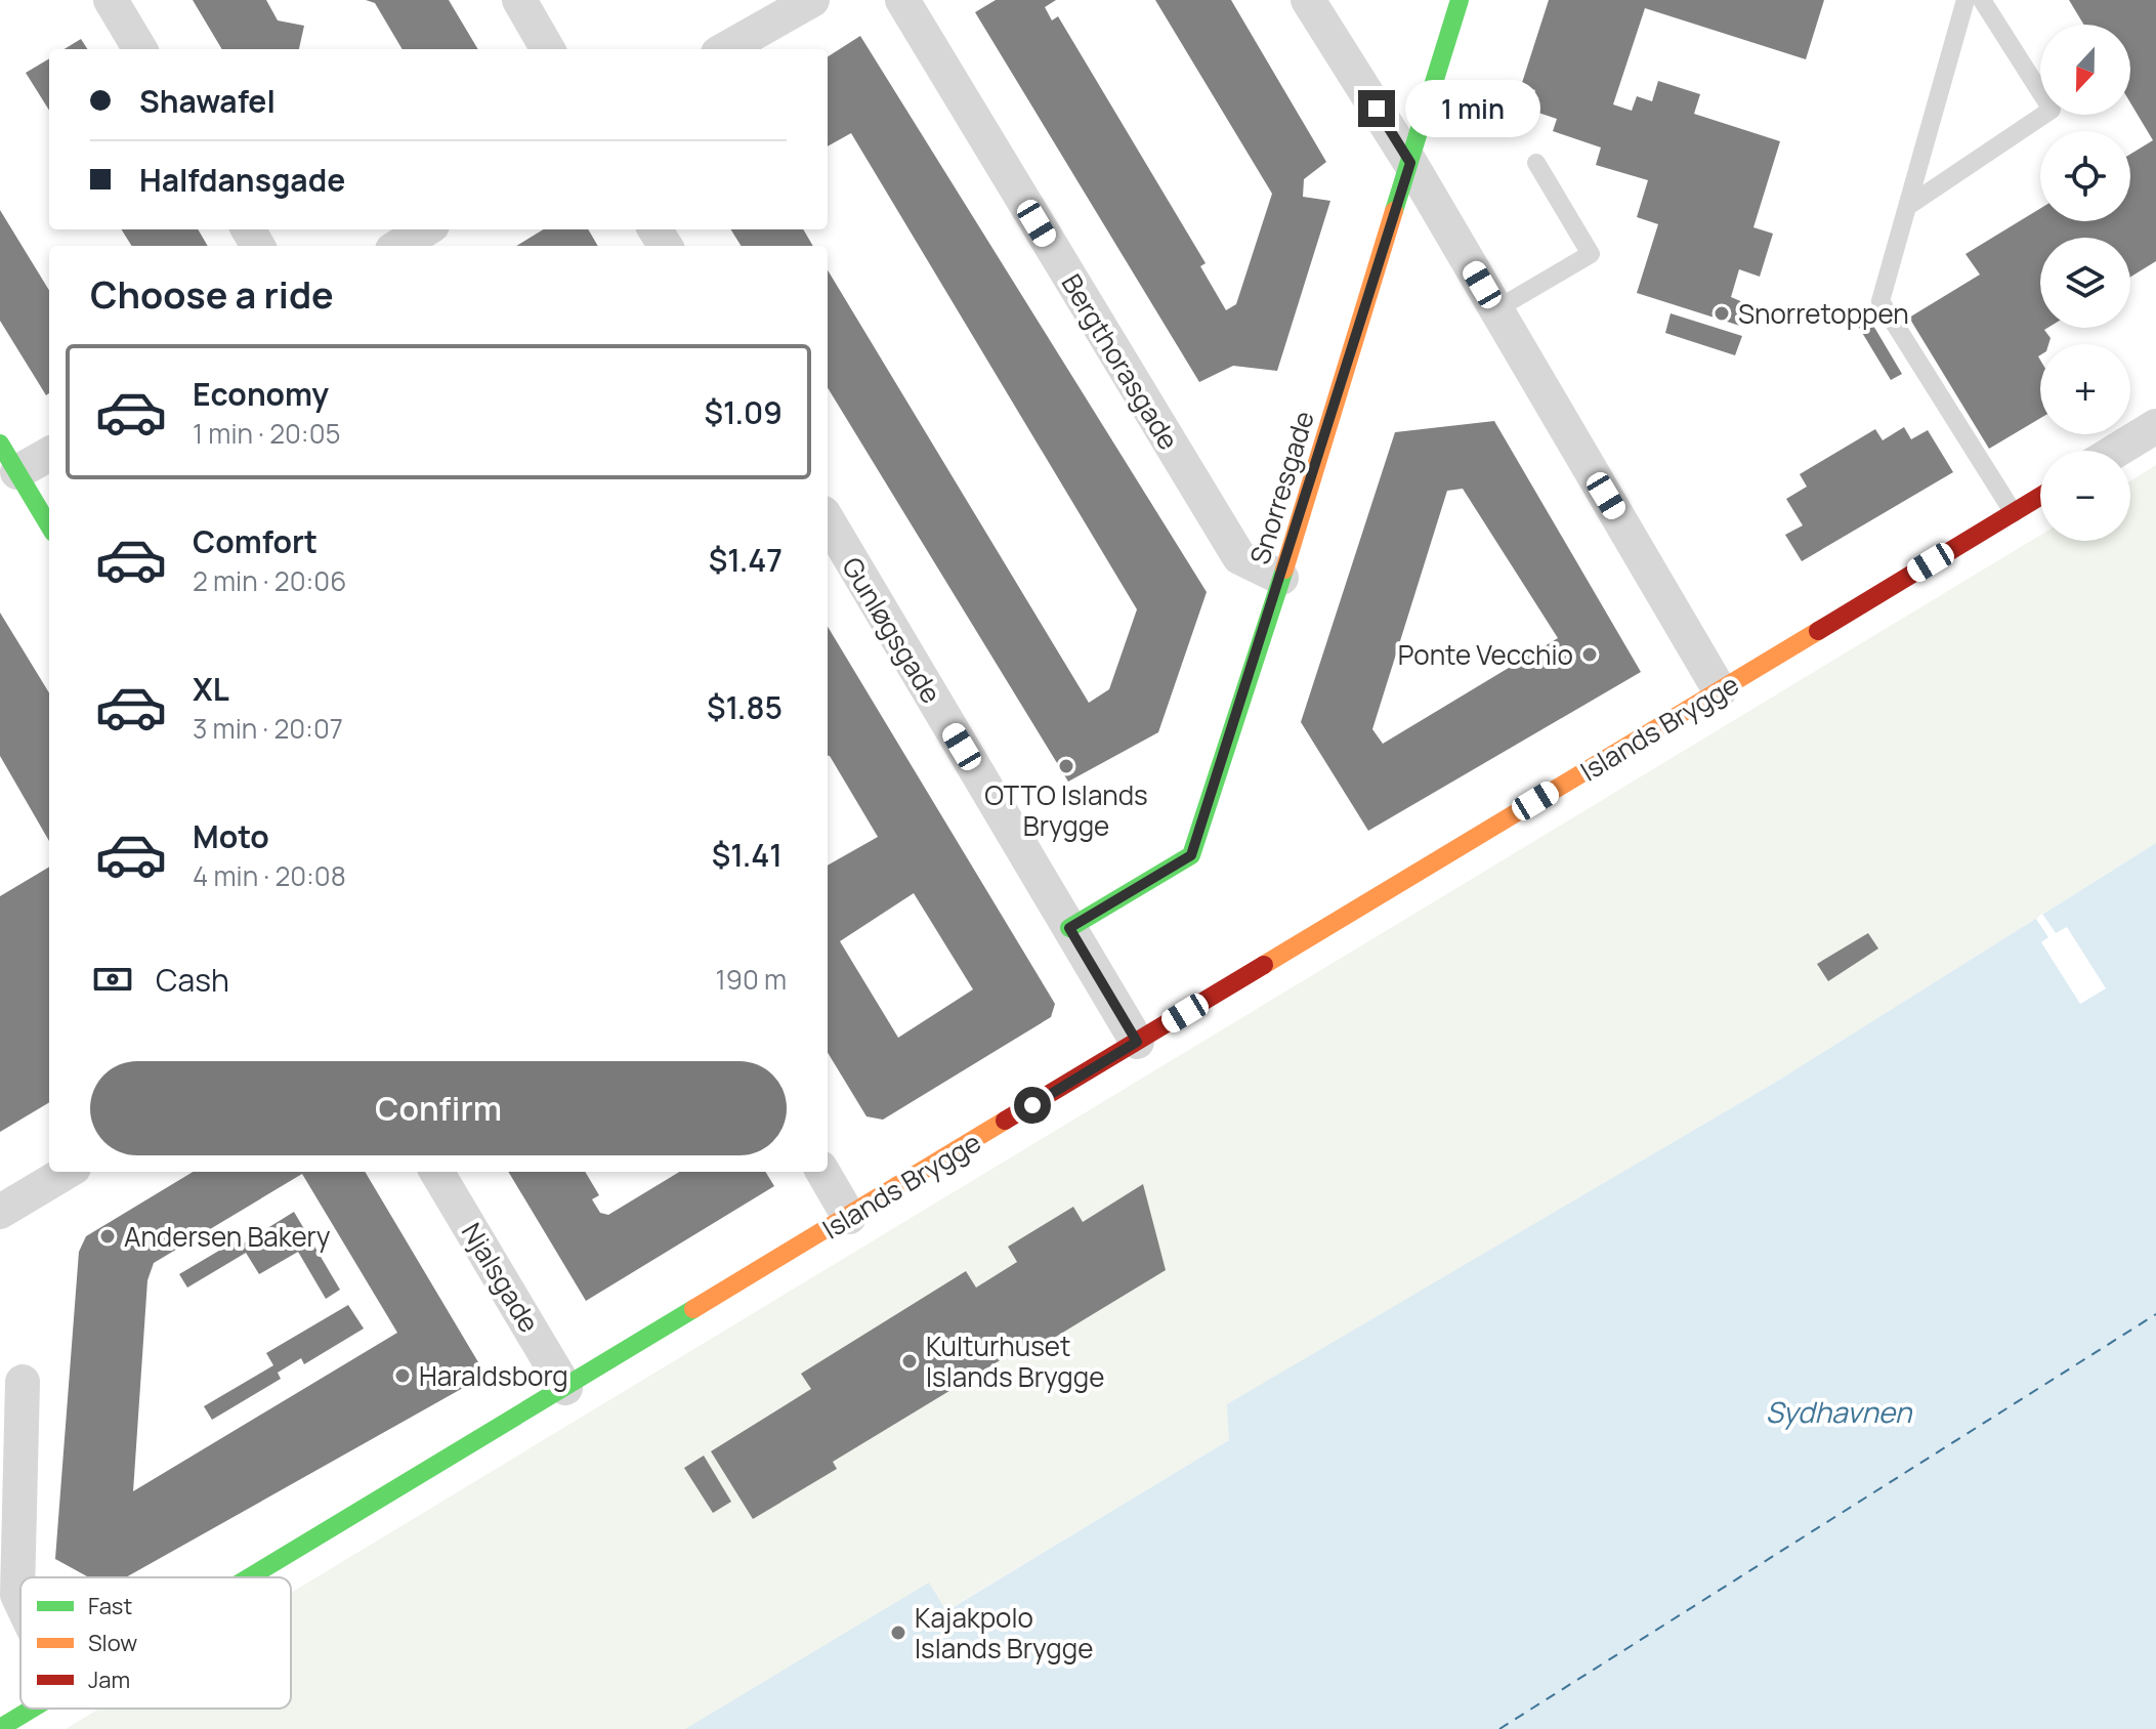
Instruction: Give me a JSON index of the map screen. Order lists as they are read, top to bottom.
{
  "streets": {
    "street": [
      "Bergthorasgade",
      "Snorresgade",
      "Gunløgsgade",
      "Islands Brygge",
      "Njalsgade"
    ]
  },
  "crossings": [
    ["Bergthorasgade", "Snorresgade"],
    ["Snorresgade", "Gunløgsgade"],
    ["Gunløgsgade", "Islands Brygge"],
    ["Islands Brygge", "Njalsgade"]
  ],
  "water": ["Sydhavnen"],
  "places": [
    "Snorretoppen",
    "Ponte Vecchio",
    "OTTO Islands Brygge",
    "Andersen Bakery",
    "Kulturhuset Islands Brygge",
    "Haraldsborg",
    "Kajakpolo Islands Brygge"
  ],
  "legend": ["Fast", "Slow", "Jam"],
  "north": "bottom",
  "page": {
    "map_buttons": ["+", "−"],
    "banner": ["Shawafel", "Halfdansgade"],
    "bubble": "1 min",
    "heading": "Choose a ride",
    "list": [
      {
        "name": "Economy",
        "note": "1 min · 20:05",
        "value": "$1.09"
      },
      {
        "name": "Comfort",
        "note": "2 min · 20:06",
        "value": "$1.47"
      },
      {
        "name": "XL",
        "note": "3 min · 20:07",
        "value": "$1.85"
      },
      {
        "name": "Moto",
        "note": "4 min · 20:08",
        "value": "$1.41"
      }
    ],
    "pay": ["Cash", "190 m"],
    "buttons": "Confirm"
  }
}
